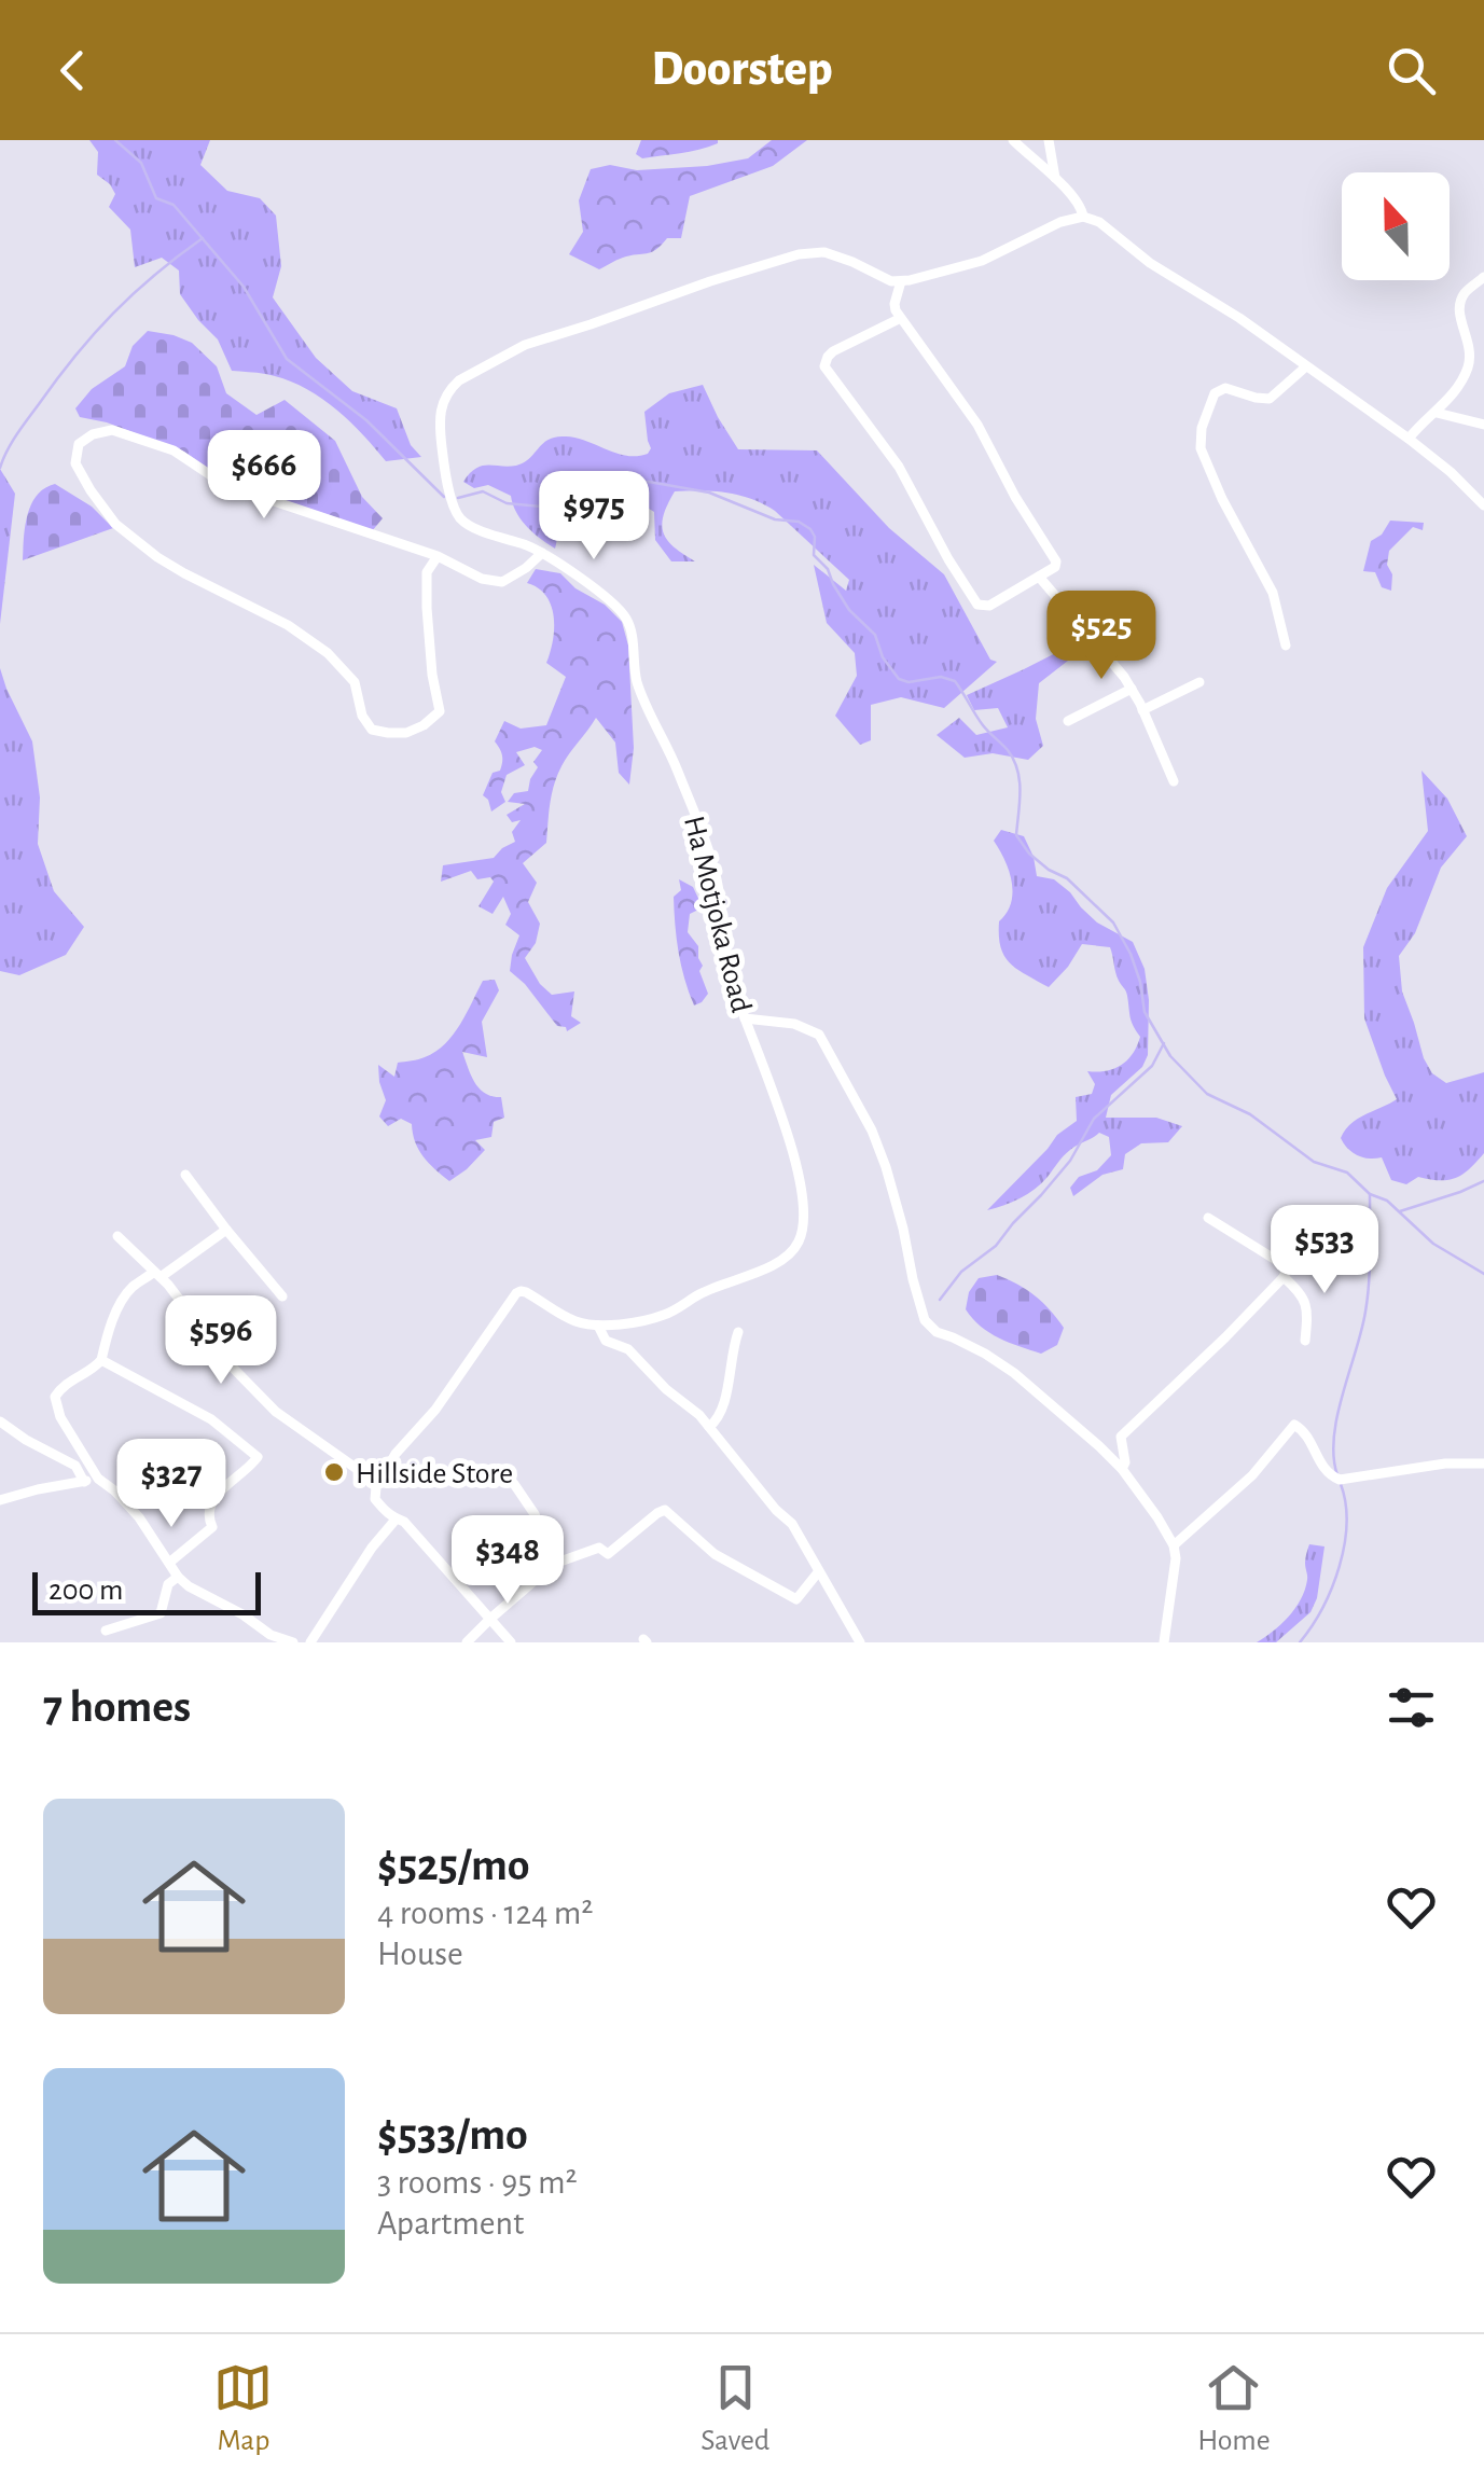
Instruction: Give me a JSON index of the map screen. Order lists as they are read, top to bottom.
{
  "streets": {
    "street": ["Ha Motjoka Road"]
  },
  "places": ["Hillside Store"],
  "scale_bar": "200 m",
  "north": "top",
  "page": {
    "header": "Doorstep",
    "price": [
      "$666",
      "$975",
      "$525",
      "$533",
      "$596",
      "$327",
      "$348"
    ],
    "scale": "200 m",
    "heading": "7 homes",
    "list": [
      {
        "name": "$525/mo",
        "note": "4 rooms · 124 m² · House"
      },
      {
        "name": "$533/mo",
        "note": "3 rooms · 95 m² · Apartment"
      }
    ],
    "tabs": ["Map", "Saved", "Home"]
  }
}
